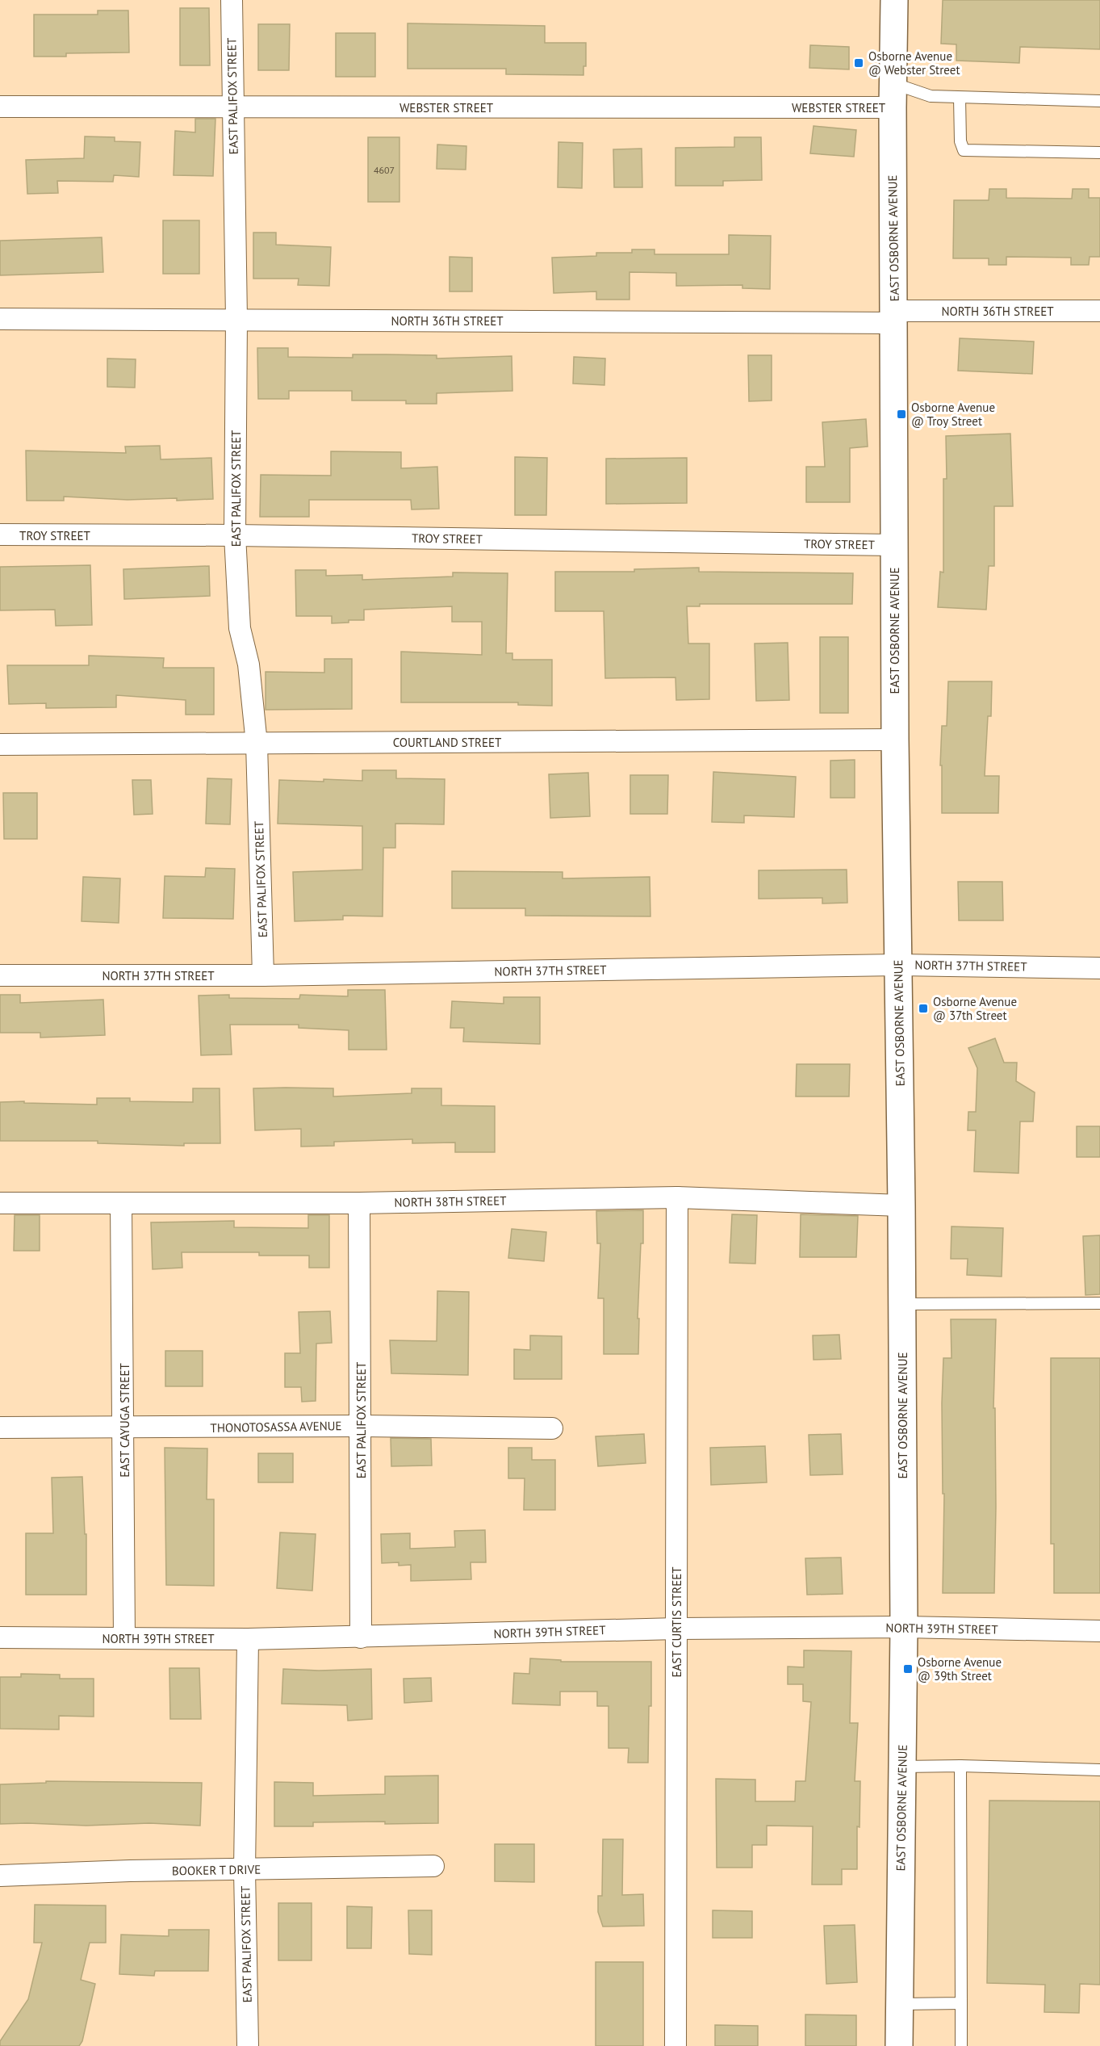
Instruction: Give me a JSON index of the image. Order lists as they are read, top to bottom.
{
  "streets": {
    "street": [
      "EAST PALIFOX STREET",
      "WEBSTER STREET",
      "EAST OSBORNE AVENUE",
      "NORTH 36TH STREET",
      "TROY STREET",
      "COURTLAND STREET",
      "NORTH 37TH STREET",
      "NORTH 38TH STREET",
      "EAST CAYUGA STREET",
      "THONOTOSASSA AVENUE",
      "EAST CURTIS STREET",
      "NORTH 39TH STREET",
      "BOOKER T DRIVE"
    ]
  },
  "crossings": [
    ["EAST PALIFOX STREET", "WEBSTER STREET"],
    ["EAST PALIFOX STREET", "NORTH 36TH STREET"],
    ["EAST PALIFOX STREET", "TROY STREET"],
    ["EAST PALIFOX STREET", "COURTLAND STREET"],
    ["EAST PALIFOX STREET", "NORTH 37TH STREET"],
    ["EAST PALIFOX STREET", "NORTH 38TH STREET"],
    ["EAST PALIFOX STREET", "THONOTOSASSA AVENUE"],
    ["EAST PALIFOX STREET", "NORTH 39TH STREET"],
    ["EAST PALIFOX STREET", "BOOKER T DRIVE"],
    ["WEBSTER STREET", "EAST OSBORNE AVENUE"],
    ["EAST OSBORNE AVENUE", "NORTH 36TH STREET"],
    ["EAST OSBORNE AVENUE", "TROY STREET"],
    ["EAST OSBORNE AVENUE", "COURTLAND STREET"],
    ["EAST OSBORNE AVENUE", "NORTH 37TH STREET"],
    ["EAST OSBORNE AVENUE", "NORTH 38TH STREET"],
    ["EAST OSBORNE AVENUE", "NORTH 39TH STREET"],
    ["NORTH 38TH STREET", "EAST CAYUGA STREET"],
    ["NORTH 38TH STREET", "EAST CURTIS STREET"],
    ["EAST CAYUGA STREET", "THONOTOSASSA AVENUE"],
    ["EAST CAYUGA STREET", "NORTH 39TH STREET"],
    ["EAST CURTIS STREET", "NORTH 39TH STREET"]
  ],
  "places": {
    "transit": [
      "Osborne Avenue @ Webster Street",
      "Osborne Avenue @ Troy Street",
      "Osborne Avenue @ 37th Street",
      "Osborne Avenue @ 39th Street"
    ]
  },
  "house_numbers": ["4607"]
}
